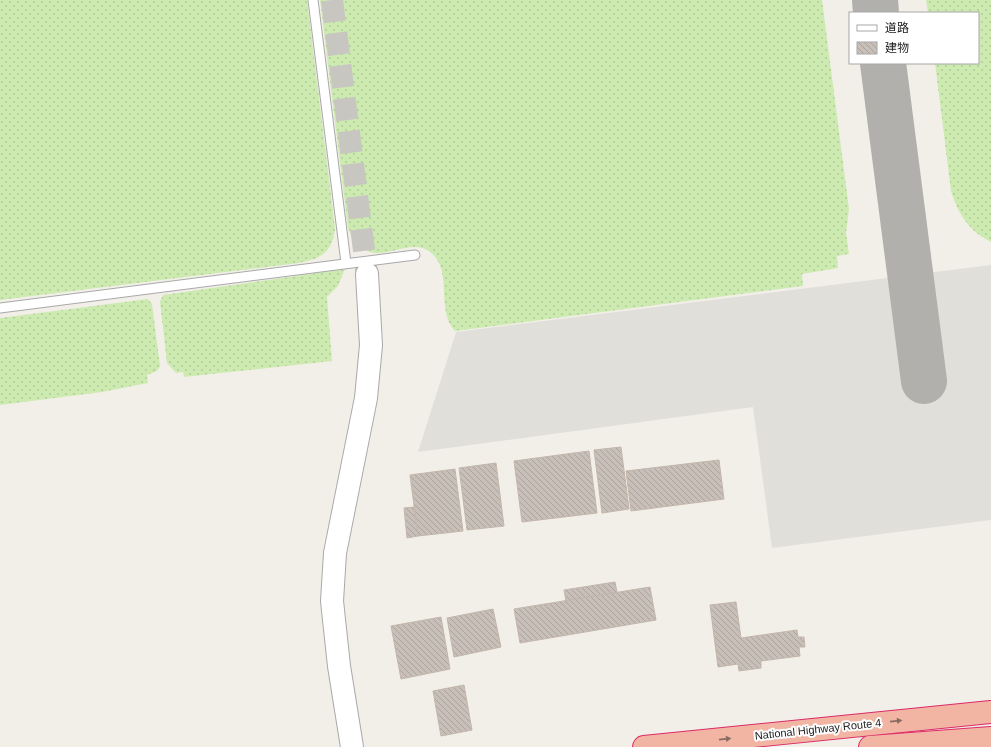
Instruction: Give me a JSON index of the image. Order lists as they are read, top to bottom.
{
  "streets": {
    "highway": ["National Highway Route 4"]
  },
  "legend": ["道路", "建物"]
}
